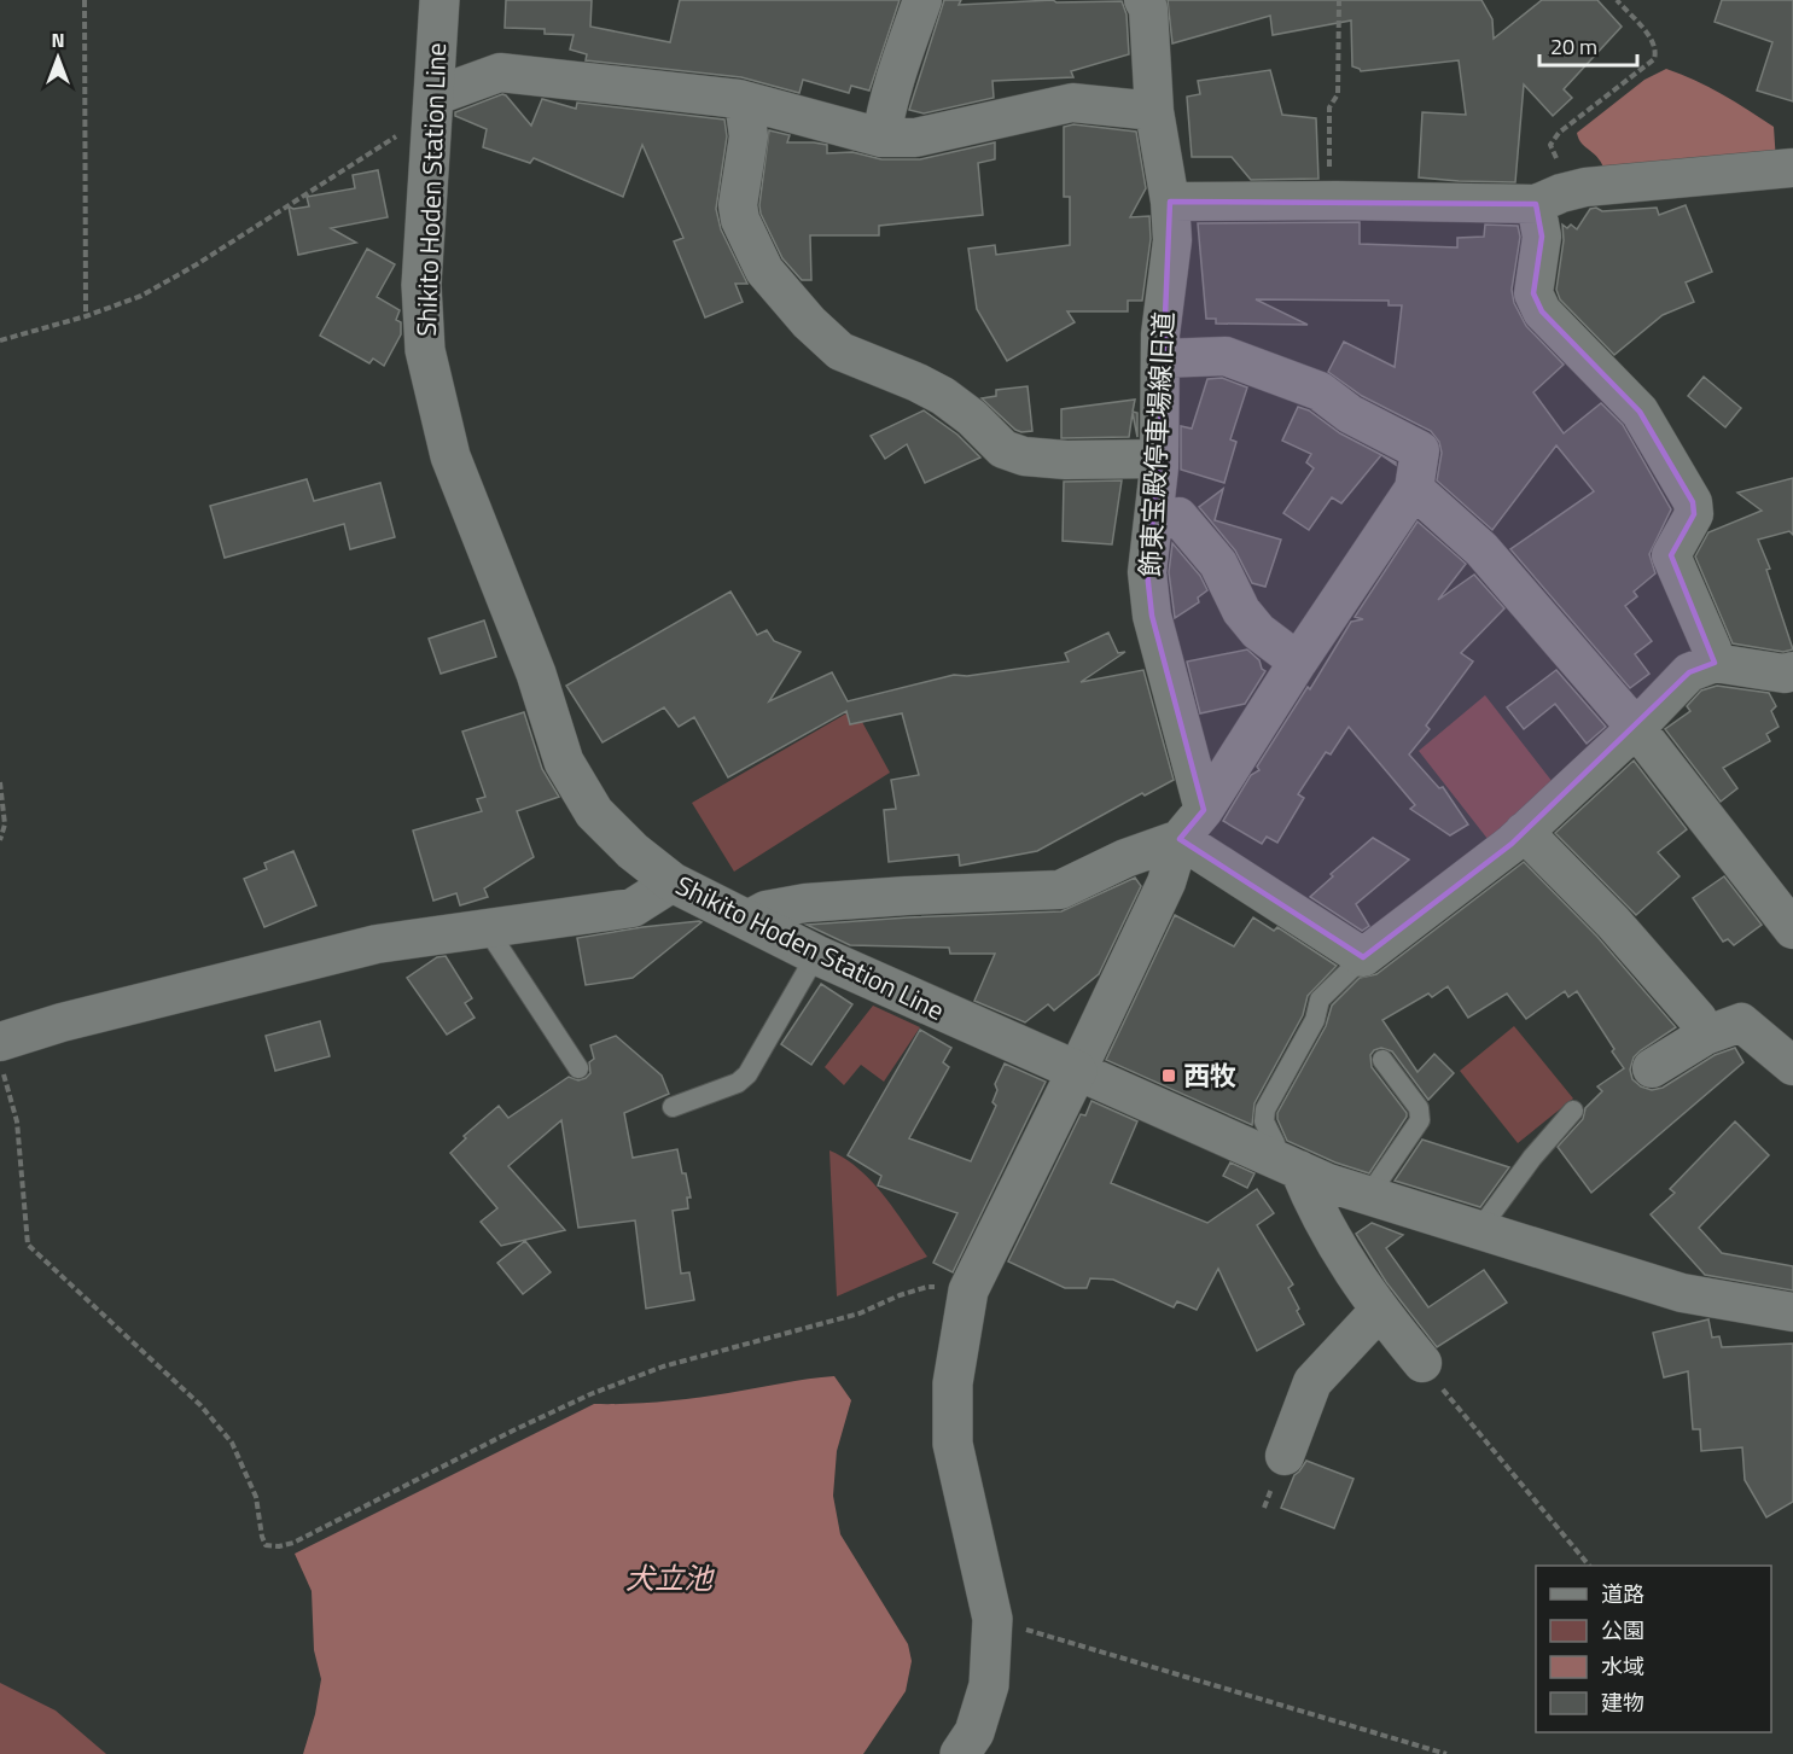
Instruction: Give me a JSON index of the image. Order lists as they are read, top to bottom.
{
  "streets": {
    "main road": ["Shikito Hoden Station Line"],
    "street": ["飾東宝殿停車場線旧道"]
  },
  "water": ["犬立池"],
  "places": {
    "transit": ["西牧"]
  },
  "legend": [
    "道路",
    "公園",
    "水域",
    "建物"
  ],
  "scale_bar": "20 m",
  "north": "top"
}
